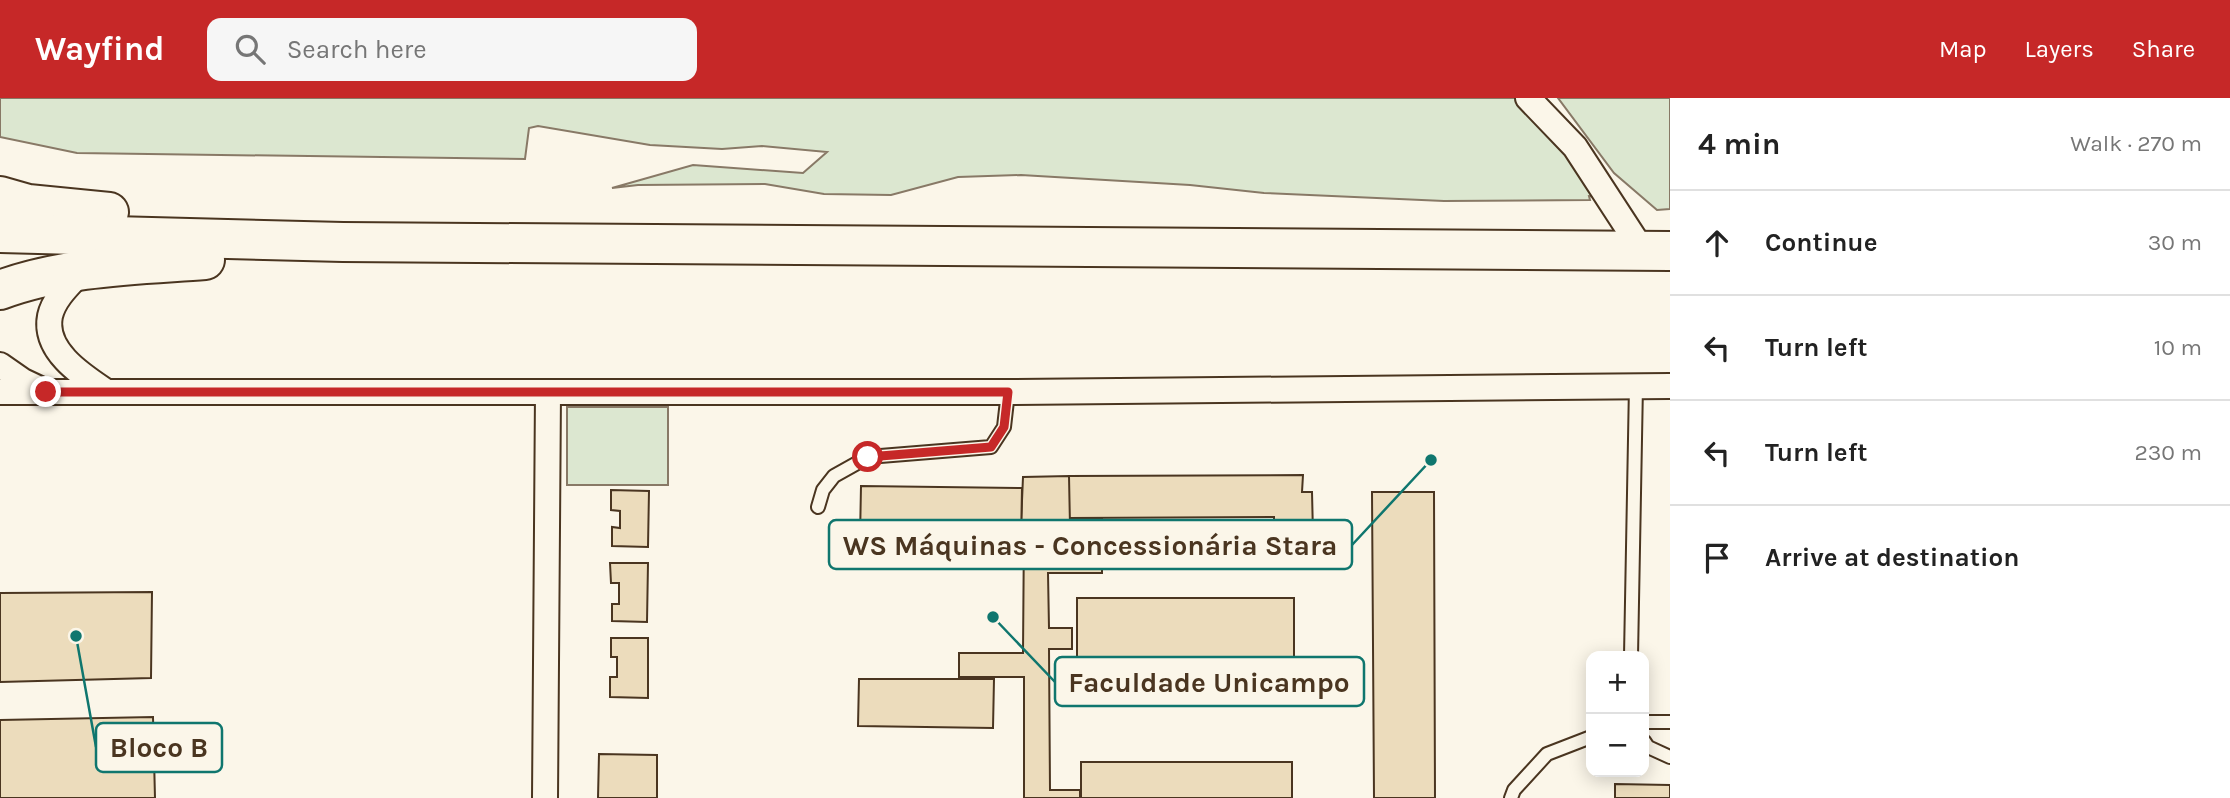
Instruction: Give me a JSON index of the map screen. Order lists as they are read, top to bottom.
{
  "places": ["WS Máquinas - Concessionária Stara", "Faculdade Unicampo", "Bloco B"],
  "page": {
    "header": "Wayfind",
    "search": "Search here",
    "nav": ["Map", "Layers", "Share"],
    "heading": ["4 min", "Walk · 270 m"],
    "list": [
      ["Continue", "30 m"],
      ["Turn left", "10 m"],
      ["Turn left", "230 m"],
      "Arrive at destination"
    ],
    "map_buttons": ["+", "−"]
  }
}
